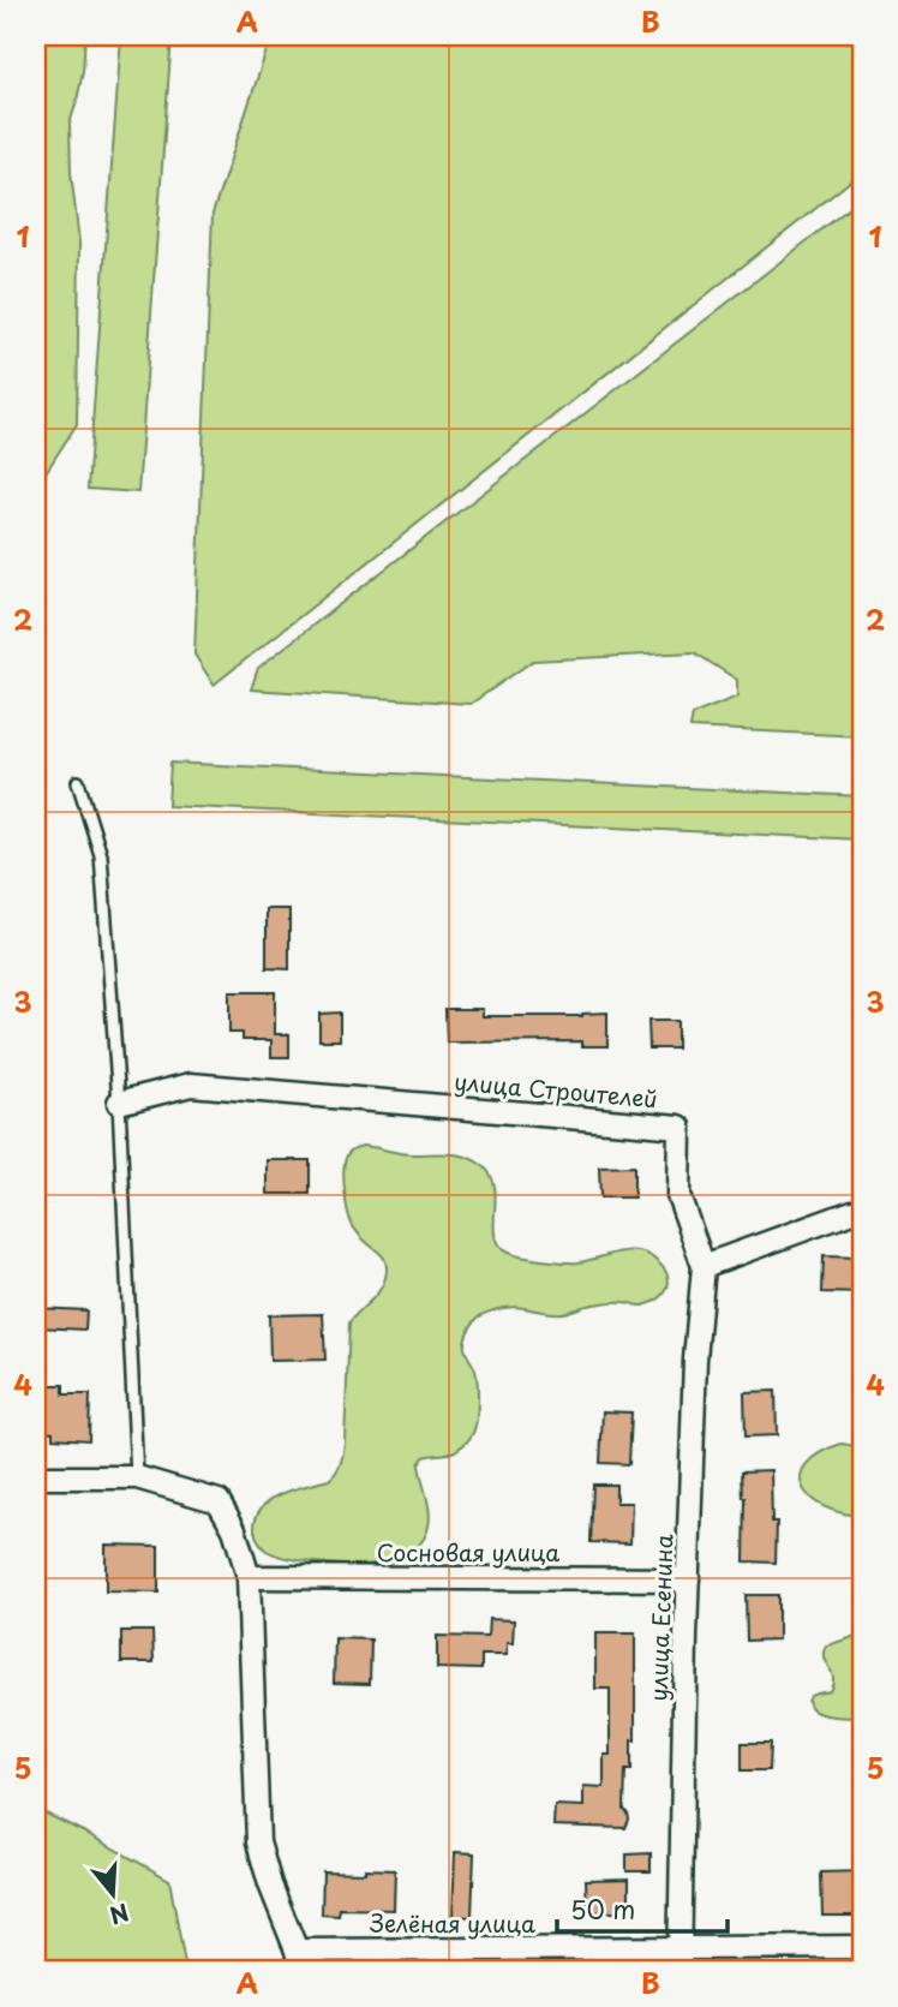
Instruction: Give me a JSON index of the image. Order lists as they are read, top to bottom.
{
  "streets": {
    "street": [
      "улица Строителей",
      "Сосновая улица",
      "улица Есенина",
      "Зелёная улица"
    ]
  },
  "crossings": [
    ["улица Строителей", "улица Есенина"],
    ["Сосновая улица", "улица Есенина"],
    ["улица Есенина", "Зелёная улица"]
  ],
  "scale_bar": "50 m",
  "north": "bottom",
  "grid": {
    "columns": ["A", "B"],
    "rows": [
      "1",
      "2",
      "3",
      "4",
      "5"
    ]
  }
}
